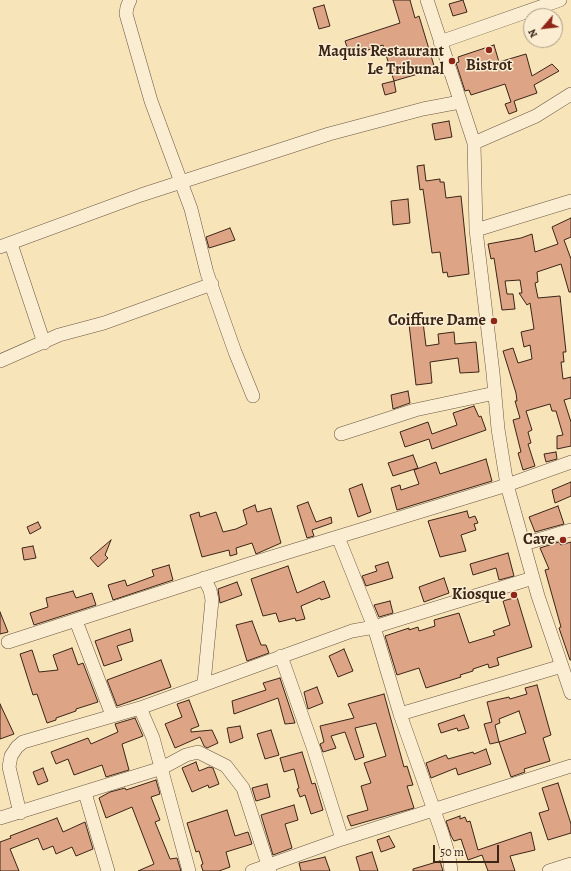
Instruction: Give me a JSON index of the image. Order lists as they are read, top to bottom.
{
  "places": [
    "Bistrot",
    "Maquis Restaurant Le Tribunal",
    "Coiffure Dame",
    "Cave",
    "Kiosque"
  ],
  "scale_bar": "50 m",
  "north": "bottom left"
}
